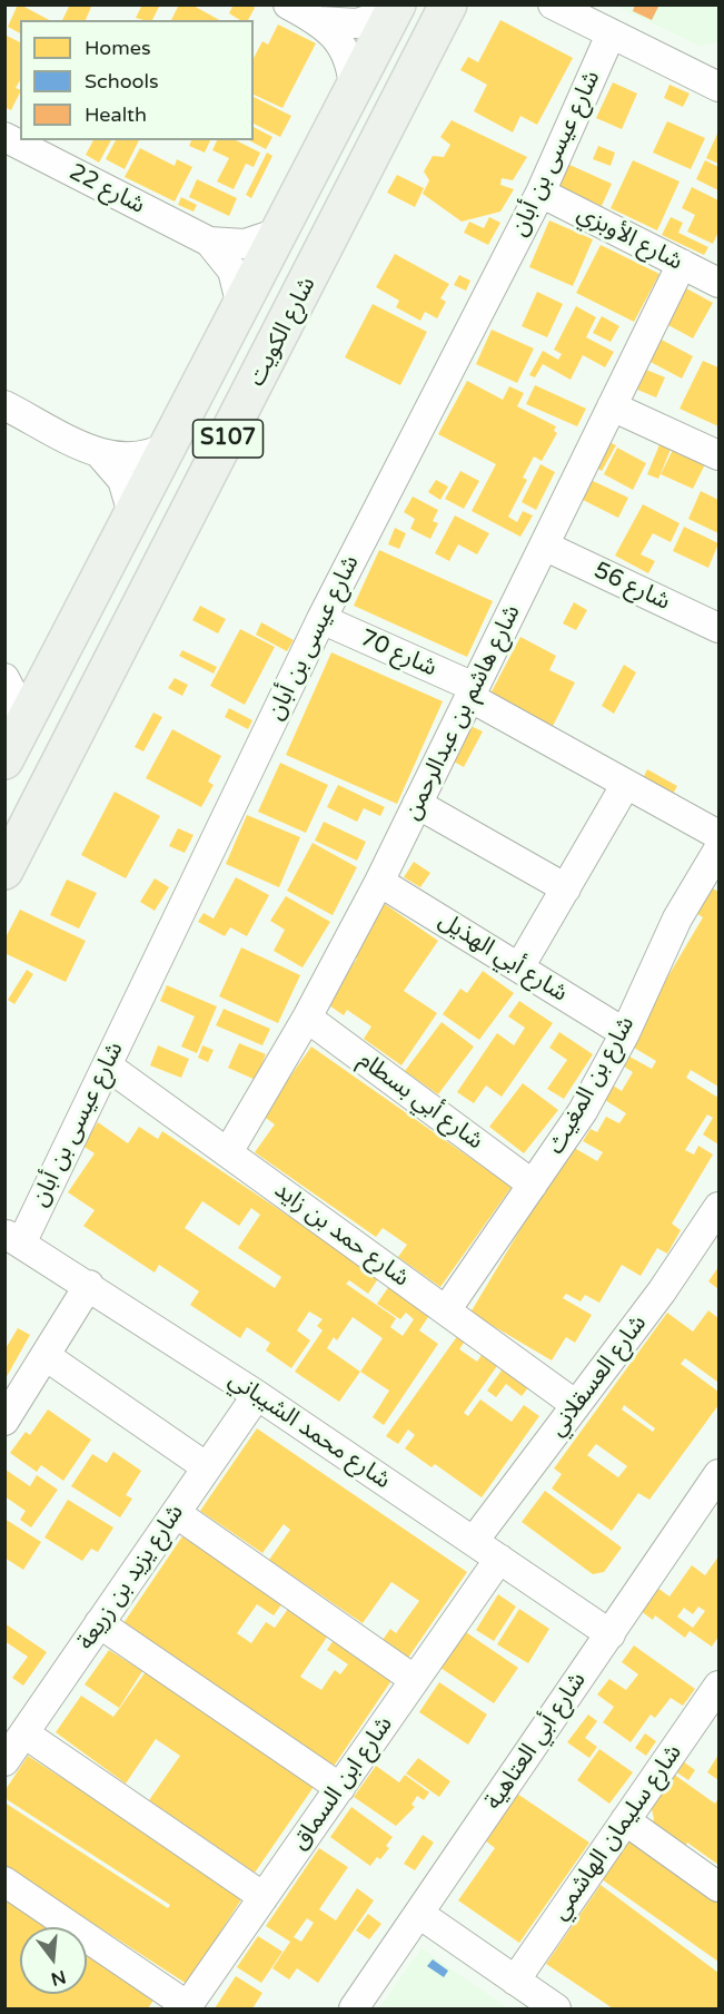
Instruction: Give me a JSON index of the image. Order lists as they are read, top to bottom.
{
  "streets": {
    "main road": ["شارع الكويت", "S107"],
    "street": [
      "شارع عيسى بن أبان",
      "شارع 22",
      "شارع الأوبزي",
      "شارع 56",
      "شارع 70",
      "شارع هاشم بن عبدالرحمن",
      "شارع أبي الهذيل",
      "شارع بن المغيث",
      "شارع أبي بسطام",
      "شارع حمد بن زايد",
      "شارع العسقلاني",
      "شارع محمد الشيباني",
      "شارع يزيد بن زريعة",
      "شارع أبي العتاهية",
      "شارع ابن السماق",
      "شارع سليمان الهاشمي"
    ]
  },
  "crossings": [
    ["شارع عيسى بن أبان", "شارع الأوبزي"],
    ["شارع عيسى بن أبان", "شارع 70"],
    ["شارع عيسى بن أبان", "شارع حمد بن زايد"],
    ["شارع عيسى بن أبان", "شارع محمد الشيباني"],
    ["شارع 22", "شارع الكويت"],
    ["شارع الأوبزي", "شارع هاشم بن عبدالرحمن"],
    ["شارع 56", "شارع هاشم بن عبدالرحمن"],
    ["شارع 70", "شارع هاشم بن عبدالرحمن"],
    ["شارع هاشم بن عبدالرحمن", "شارع أبي الهذيل"],
    ["شارع هاشم بن عبدالرحمن", "شارع أبي بسطام"],
    ["شارع هاشم بن عبدالرحمن", "شارع حمد بن زايد"],
    ["شارع أبي الهذيل", "شارع بن المغيث"],
    ["شارع بن المغيث", "شارع أبي بسطام"],
    ["شارع بن المغيث", "شارع حمد بن زايد"],
    ["شارع حمد بن زايد", "شارع العسقلاني"],
    ["شارع العسقلاني", "شارع محمد الشيباني"],
    ["شارع محمد الشيباني", "شارع يزيد بن زريعة"],
    ["شارع محمد الشيباني", "شارع أبي العتاهية"],
    ["شارع محمد الشيباني", "شارع ابن السماق"]
  ],
  "legend": ["Homes", "Schools", "Health"],
  "north": "bottom"
}
